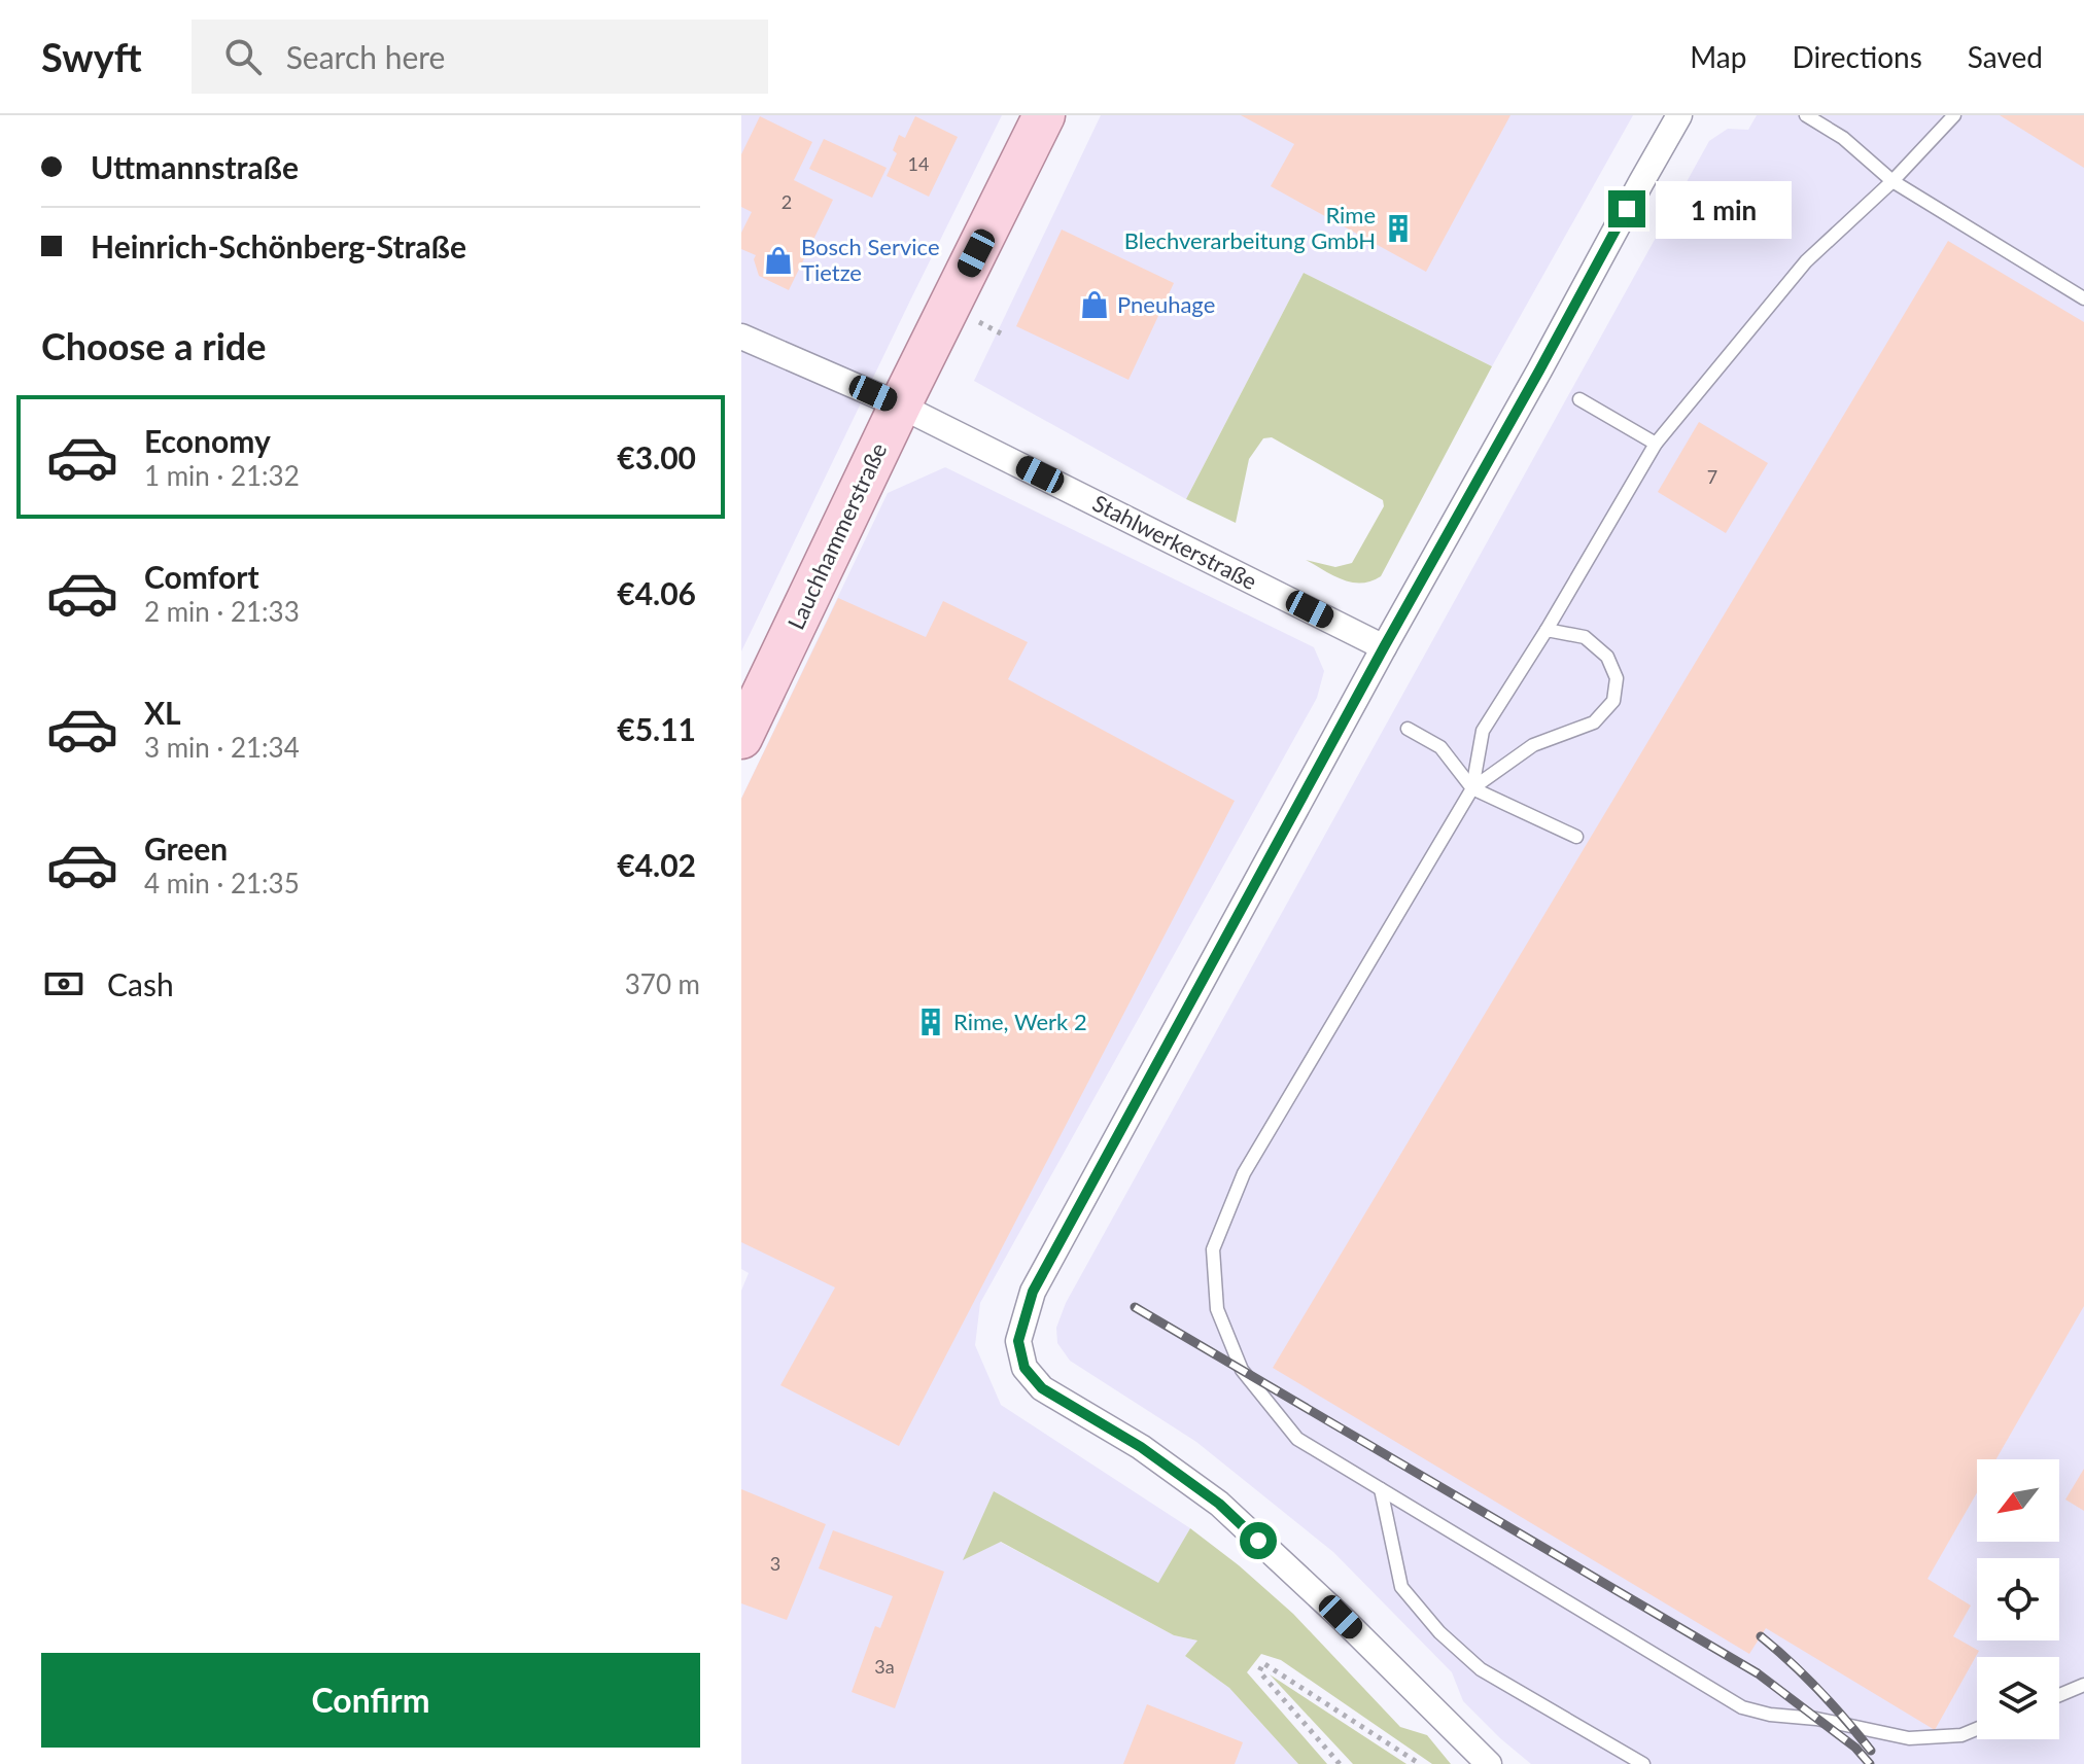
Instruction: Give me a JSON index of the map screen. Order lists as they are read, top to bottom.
{
  "streets": {
    "main road": ["Lauchhammerstraße"],
    "street": ["Stahlwerkerstraße"]
  },
  "crossings": [
    ["Lauchhammerstraße", "Stahlwerkerstraße"]
  ],
  "places": {
    "building": ["Rime Blechverarbeitung GmbH", "Rime, Werk 2"],
    "shop": ["Bosch Service Tietze", "Pneuhage"]
  },
  "house_numbers": [
    "14",
    "2",
    "7",
    "3",
    "3a"
  ],
  "north": "bottom left",
  "page": {
    "header": "Swyft",
    "search": "Search here",
    "nav": ["Map", "Directions", "Saved"],
    "banner": ["Uttmannstraße", "Heinrich-Schönberg-Straße"],
    "bubble": "1 min",
    "heading": "Choose a ride",
    "list": [
      {
        "name": "Economy",
        "note": "1 min · 21:32",
        "value": "€3.00"
      },
      {
        "name": "Comfort",
        "note": "2 min · 21:33",
        "value": "€4.06"
      },
      {
        "name": "XL",
        "note": "3 min · 21:34",
        "value": "€5.11"
      },
      {
        "name": "Green",
        "note": "4 min · 21:35",
        "value": "€4.02"
      }
    ],
    "pay": ["Cash", "370 m"],
    "buttons": "Confirm"
  }
}
